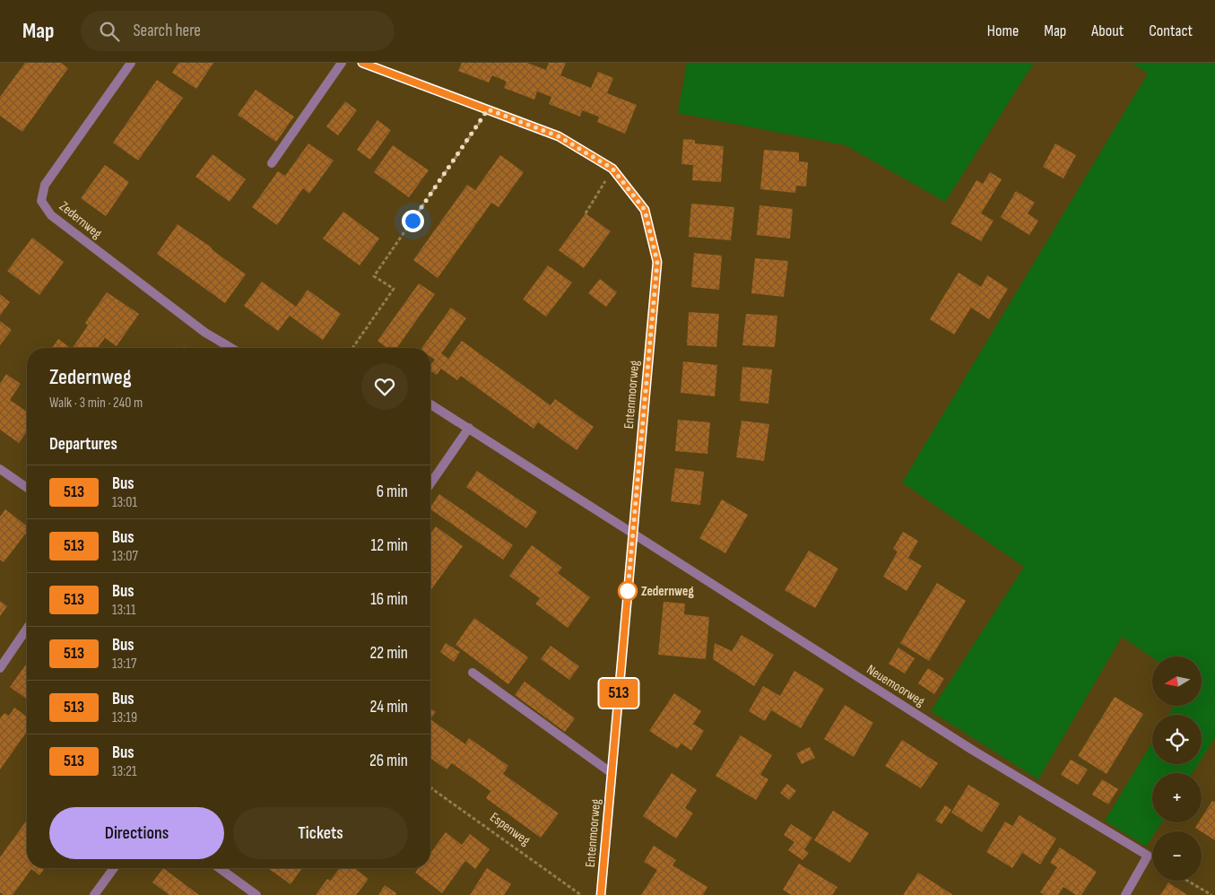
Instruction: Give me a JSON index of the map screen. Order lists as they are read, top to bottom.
{
  "streets": {
    "street": ["Zedernweg", "Entenmoorweg", "Neuemoorweg"],
    "path": ["Espenweg"]
  },
  "crossings": [
    ["Entenmoorweg", "Neuemoorweg"]
  ],
  "places": ["Zedernweg"],
  "lines": ["bus line 513"],
  "north": "left",
  "page": {
    "header": "Map",
    "search": "Search here",
    "nav": [
      "Home",
      "Map",
      "About",
      "Contact"
    ],
    "on_map": "513",
    "heading": [
      ["Zedernweg", "Walk · 3 min · 240 m"],
      "Departures"
    ],
    "list": [
      {
        "mark": "513",
        "name": "Bus",
        "note": "13:01",
        "value": "6 min"
      },
      {
        "mark": "513",
        "name": "Bus",
        "note": "13:07",
        "value": "12 min"
      },
      {
        "mark": "513",
        "name": "Bus",
        "note": "13:11",
        "value": "16 min"
      },
      {
        "mark": "513",
        "name": "Bus",
        "note": "13:17",
        "value": "22 min"
      },
      {
        "mark": "513",
        "name": "Bus",
        "note": "13:19",
        "value": "24 min"
      },
      {
        "mark": "513",
        "name": "Bus",
        "note": "13:21",
        "value": "26 min"
      }
    ],
    "map_buttons": ["+", "−"],
    "buttons": ["Directions", "Tickets"]
  }
}
